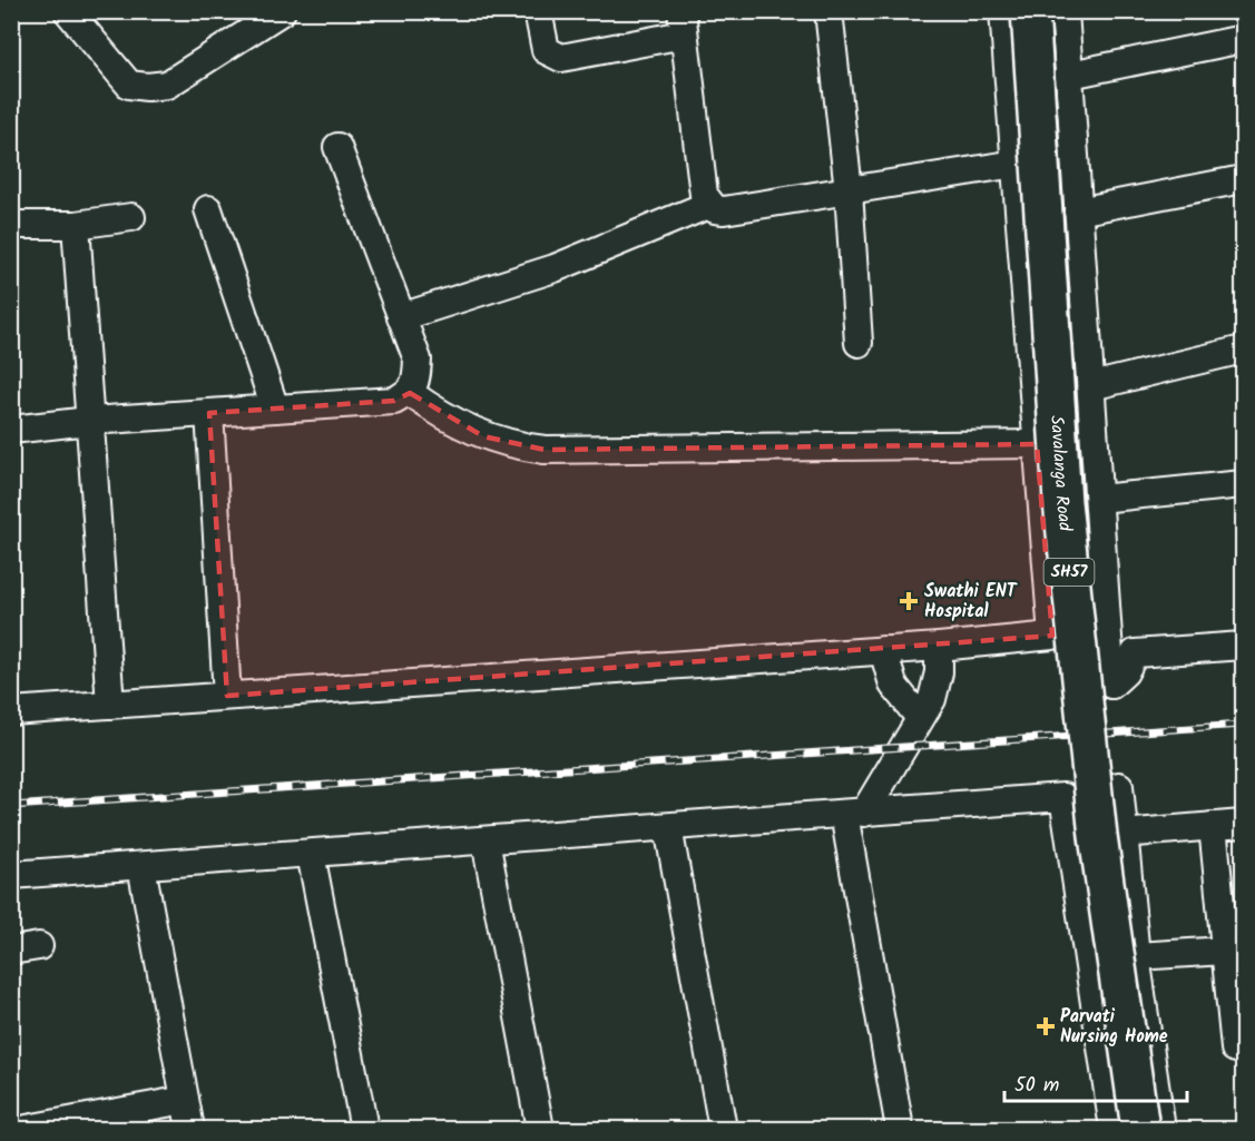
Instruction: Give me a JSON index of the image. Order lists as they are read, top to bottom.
{
  "streets": {
    "main road": ["Savalanga Road", "SH57"]
  },
  "places": {
    "health": ["Swathi ENT Hospital", "Parvati Nursing Home"]
  },
  "scale_bar": "50 m"
}
